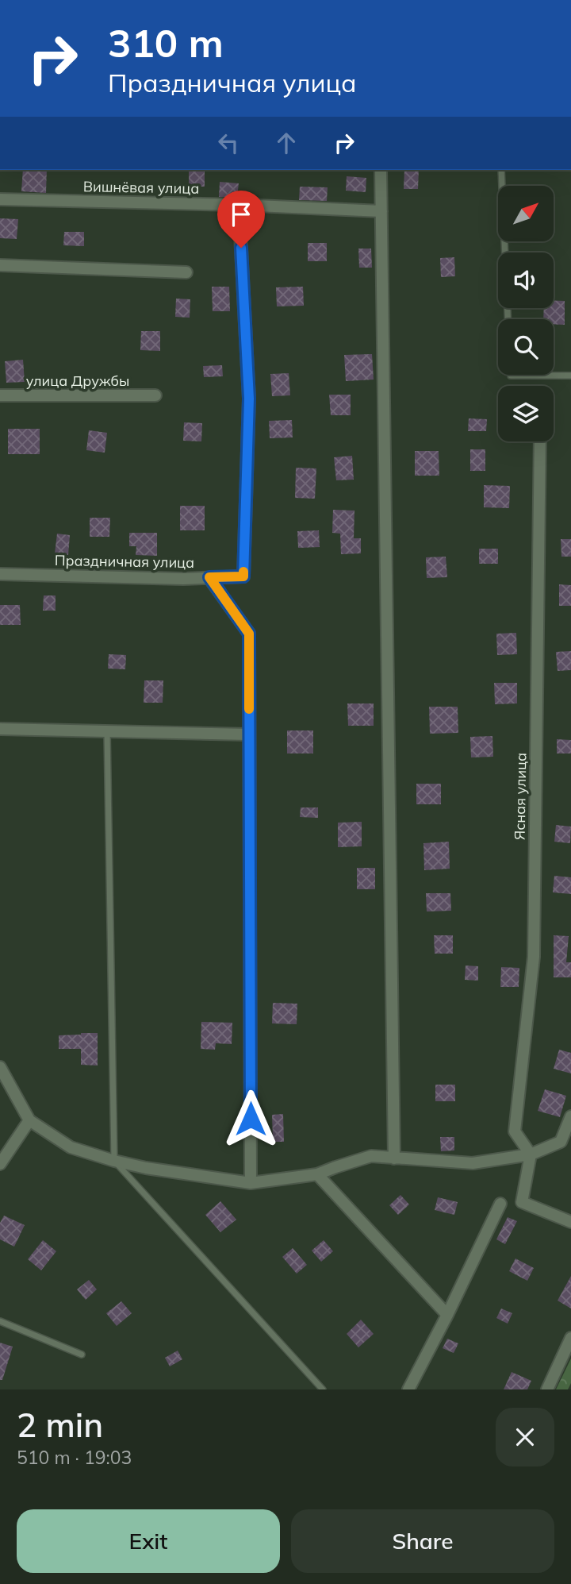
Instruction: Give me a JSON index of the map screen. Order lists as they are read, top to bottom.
{
  "streets": {
    "street": [
      "Вишнёвая улица",
      "улица Дружбы",
      "Праздничная улица",
      "Ясная улица"
    ]
  },
  "crossings": [
    ["Вишнёвая улица", "Праздничная улица"]
  ],
  "north": "top right",
  "page": {
    "turn": ["310 m", "Праздничная улица"],
    "heading": ["2 min", "510 m · 19:03"],
    "buttons": ["Exit", "Share"]
  }
}
